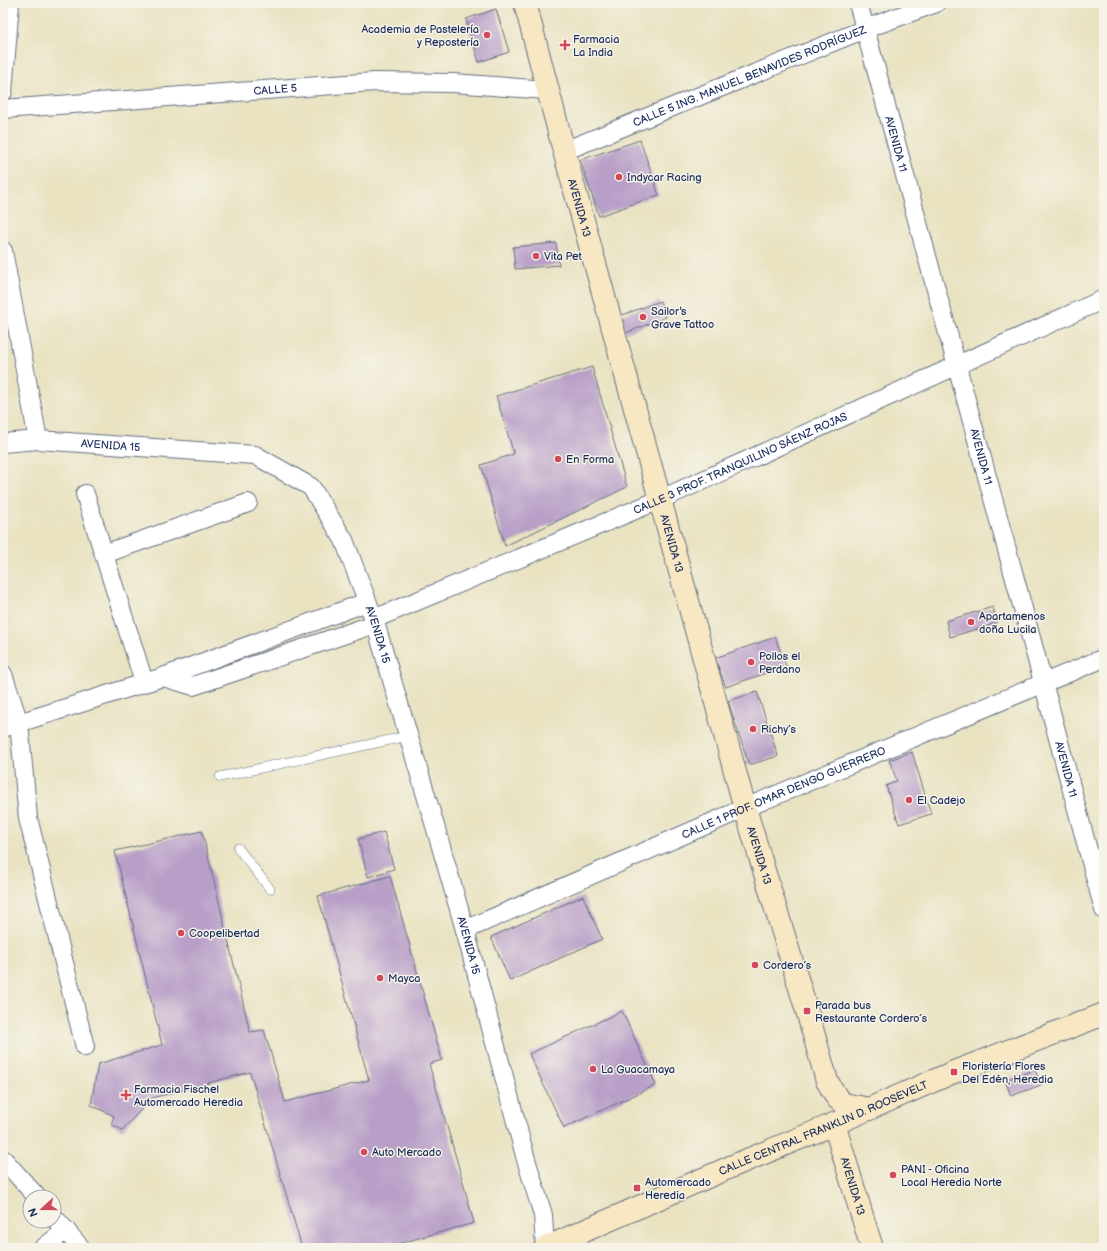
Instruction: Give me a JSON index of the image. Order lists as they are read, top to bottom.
{
  "streets": {
    "street": [
      "CALLE 5 ING. MANUEL BENAVIDES RODRÍGUEZ",
      "CALLE 5",
      "AVENIDA 11",
      "AVENIDA 13",
      "AVENIDA 15",
      "CALLE 3 PROF. TRANQUILINO SÁENZ ROJAS",
      "CALLE 1 PROF. OMAR DENGO GUERRERO",
      "CALLE CENTRAL FRANKLIN D. ROOSEVELT"
    ]
  },
  "crossings": [
    ["CALLE 5 ING. MANUEL BENAVIDES RODRÍGUEZ", "AVENIDA 11"],
    ["CALLE 5 ING. MANUEL BENAVIDES RODRÍGUEZ", "AVENIDA 13"],
    ["CALLE 5", "AVENIDA 13"],
    ["AVENIDA 11", "CALLE 3 PROF. TRANQUILINO SÁENZ ROJAS"],
    ["AVENIDA 11", "CALLE 1 PROF. OMAR DENGO GUERRERO"],
    ["AVENIDA 13", "CALLE 3 PROF. TRANQUILINO SÁENZ ROJAS"],
    ["AVENIDA 13", "CALLE 1 PROF. OMAR DENGO GUERRERO"],
    ["AVENIDA 13", "CALLE CENTRAL FRANKLIN D. ROOSEVELT"],
    ["AVENIDA 15", "CALLE 3 PROF. TRANQUILINO SÁENZ ROJAS"],
    ["AVENIDA 15", "CALLE 1 PROF. OMAR DENGO GUERRERO"],
    ["AVENIDA 15", "CALLE CENTRAL FRANKLIN D. ROOSEVELT"]
  ],
  "places": {
    "other": [
      "Academia de Pastelería y Repostería",
      "Indycar Racing",
      "Vita Pet",
      "Sailor's Grave Tattoo",
      "En Forma",
      "Apartamenos doña Lucila",
      "Pollos el Perdano",
      "Richy´s",
      "El Cadejo",
      "Coopelibertad",
      "Cordero´s",
      "Mayca",
      "La Guacamaya",
      "Auto Mercado",
      "PANI - Oficina Local Heredia Norte"
    ],
    "health": ["Farmacia La India", "Farmacia Fischel Automercado Heredia"],
    "transit": ["Parada bus Restaurante Cordero´s", "Floristería Flores Del Edén, Heredia", "Automercado Heredia"]
  },
  "north": "left"
}
